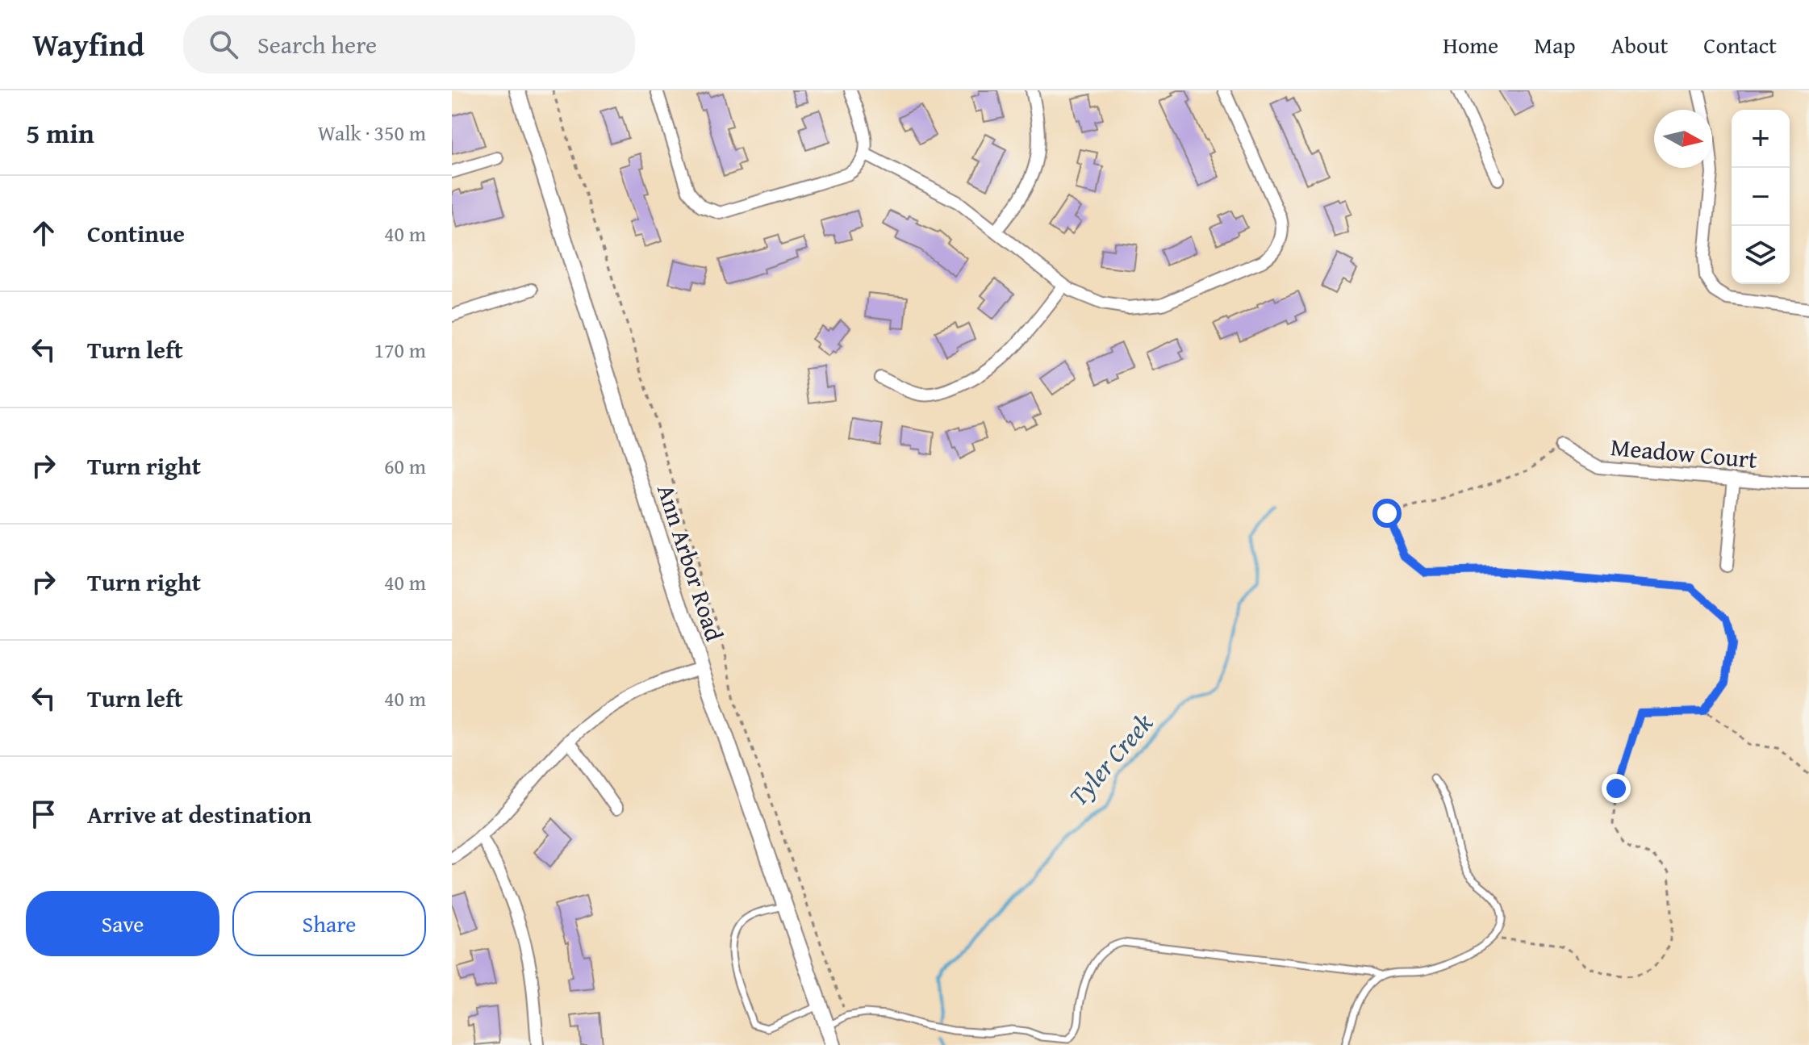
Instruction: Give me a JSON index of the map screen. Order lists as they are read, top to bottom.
{
  "streets": {
    "main road": ["Ann Arbor Road"],
    "street": ["Meadow Court"]
  },
  "water": ["Tyler Creek"],
  "north": "right",
  "page": {
    "header": "Wayfind",
    "search": "Search here",
    "nav": [
      "Home",
      "Map",
      "About",
      "Contact"
    ],
    "heading": ["5 min", "Walk · 350 m"],
    "map_buttons": ["+", "−"],
    "list": [
      ["Continue", "40 m"],
      ["Turn left", "170 m"],
      ["Turn right", "60 m"],
      ["Turn right", "40 m"],
      ["Turn left", "40 m"],
      "Arrive at destination"
    ],
    "buttons": ["Save", "Share"]
  }
}
